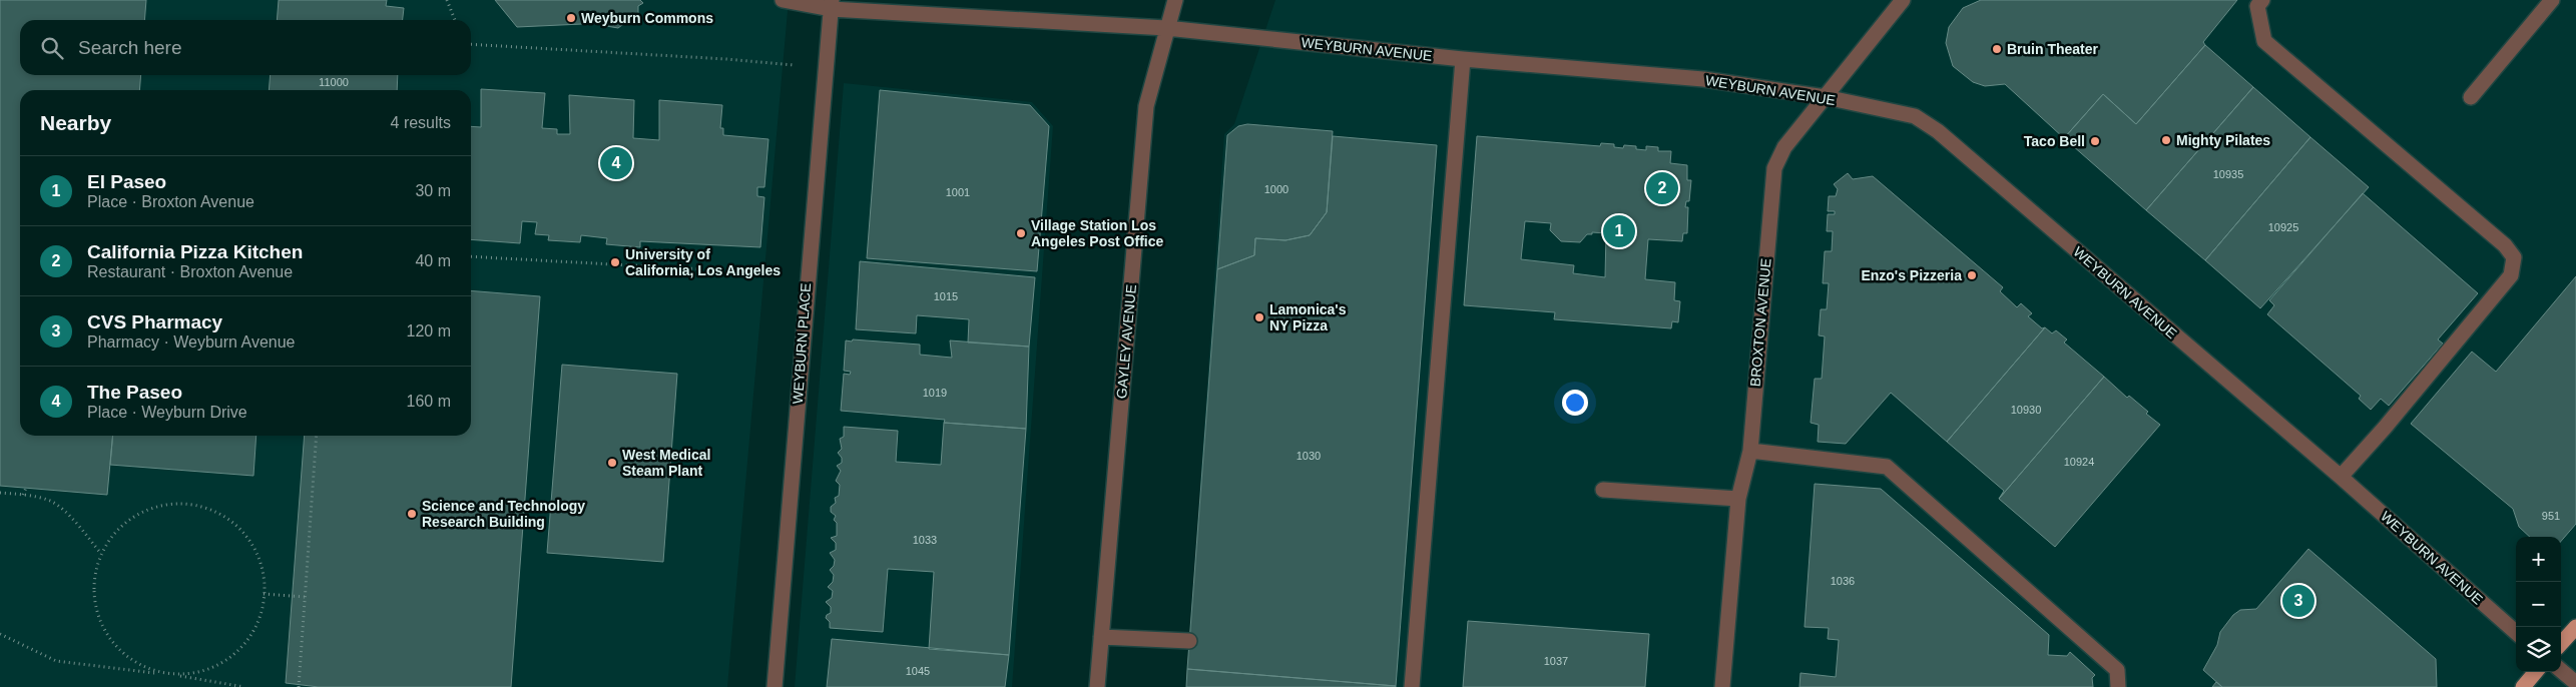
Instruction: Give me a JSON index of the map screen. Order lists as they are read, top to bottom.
{
  "streets": {
    "street": [
      "WEYBURN AVENUE",
      "BROXTON AVENUE",
      "GAYLEY AVENUE",
      "WEYBURN PLACE"
    ]
  },
  "crossings": [
    ["WEYBURN AVENUE", "BROXTON AVENUE"],
    ["WEYBURN AVENUE", "GAYLEY AVENUE"],
    ["WEYBURN AVENUE", "WEYBURN PLACE"]
  ],
  "places": [
    "Weyburn Commons",
    "Bruin Theater",
    "Mighty Pilates",
    "Taco Bell",
    "Village Station Los Angeles Post Office",
    "University of California, Los Angeles",
    "Enzo's Pizzeria",
    "Lamonica's NY Pizza",
    "West Medical Steam Plant",
    "Science and Technology Research Building"
  ],
  "house_numbers": [
    "11000",
    "10935",
    "1000",
    "1001",
    "10925",
    "1015",
    "1019",
    "10930",
    "1030",
    "10924",
    "951",
    "1033",
    "1036",
    "1037",
    "1045"
  ],
  "page": {
    "search": "Search here",
    "heading": ["Nearby", "4 results"],
    "pins": [
      "4",
      "2",
      "1",
      "3"
    ],
    "list": [
      {
        "mark": "1",
        "name": "El Paseo",
        "note": "Place · Broxton Avenue",
        "value": "30 m"
      },
      {
        "mark": "2",
        "name": "California Pizza Kitchen",
        "note": "Restaurant · Broxton Avenue",
        "value": "40 m"
      },
      {
        "mark": "3",
        "name": "CVS Pharmacy",
        "note": "Pharmacy · Weyburn Avenue",
        "value": "120 m"
      },
      {
        "mark": "4",
        "name": "The Paseo",
        "note": "Place · Weyburn Drive",
        "value": "160 m"
      }
    ],
    "map_buttons": ["+", "−"]
  }
}
